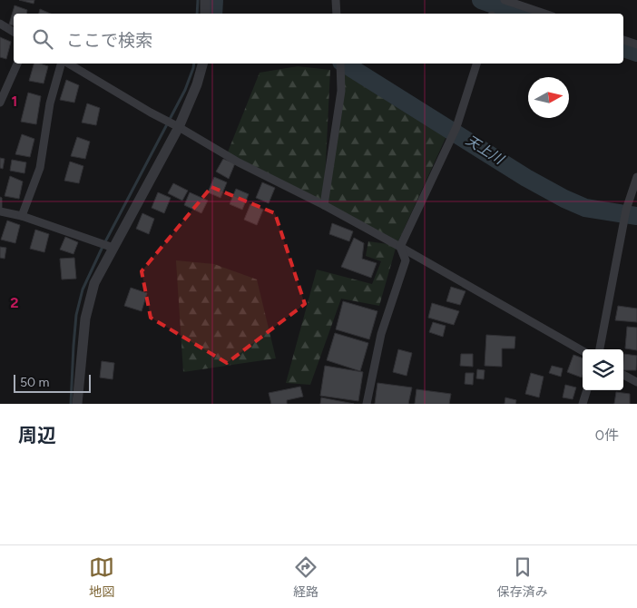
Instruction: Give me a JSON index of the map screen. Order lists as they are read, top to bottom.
{
  "water": ["天上川"],
  "scale_bar": "50 m",
  "north": "right",
  "page": {
    "search": "ここで検索",
    "scale": "50 m",
    "heading": ["周辺", "0件"],
    "nav": ["地図", "経路", "保存済み"]
  },
  "grid": {
    "rows": ["1", "2"]
  }
}
